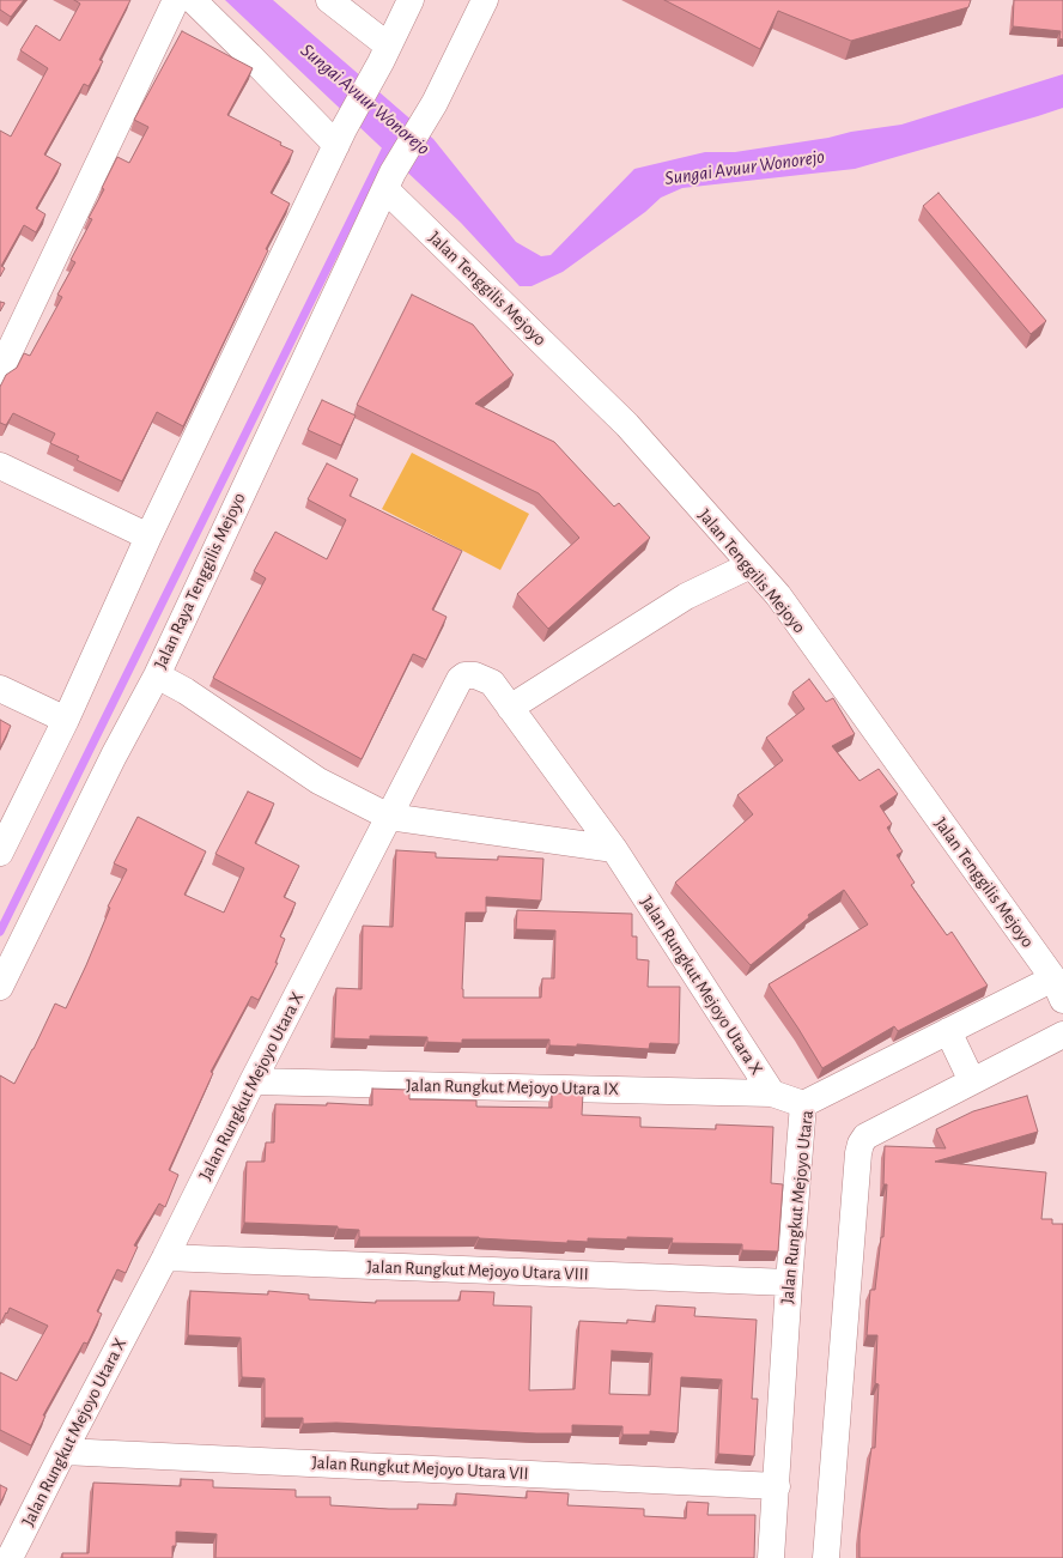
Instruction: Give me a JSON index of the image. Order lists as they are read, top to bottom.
{
  "streets": {
    "street": [
      "Jalan Tenggilis Mejoyo",
      "Jalan Raya Tenggilis Mejoyo",
      "Jalan Rungkut Mejoyo Utara X",
      "Jalan Rungkut Mejoyo Utara IX",
      "Jalan Rungkut Mejoyo Utara",
      "Jalan Rungkut Mejoyo Utara VIII",
      "Jalan Rungkut Mejoyo Utara VII"
    ]
  },
  "crossings": [
    ["Jalan Tenggilis Mejoyo", "Jalan Raya Tenggilis Mejoyo"],
    ["Jalan Tenggilis Mejoyo", "Jalan Rungkut Mejoyo Utara"],
    ["Jalan Rungkut Mejoyo Utara X", "Jalan Rungkut Mejoyo Utara IX"],
    ["Jalan Rungkut Mejoyo Utara X", "Jalan Rungkut Mejoyo Utara"],
    ["Jalan Rungkut Mejoyo Utara X", "Jalan Rungkut Mejoyo Utara VIII"],
    ["Jalan Rungkut Mejoyo Utara X", "Jalan Rungkut Mejoyo Utara VII"],
    ["Jalan Rungkut Mejoyo Utara", "Jalan Rungkut Mejoyo Utara VIII"],
    ["Jalan Rungkut Mejoyo Utara", "Jalan Rungkut Mejoyo Utara VII"]
  ],
  "water": ["Sungai Avuur Wonorejo"]
}
